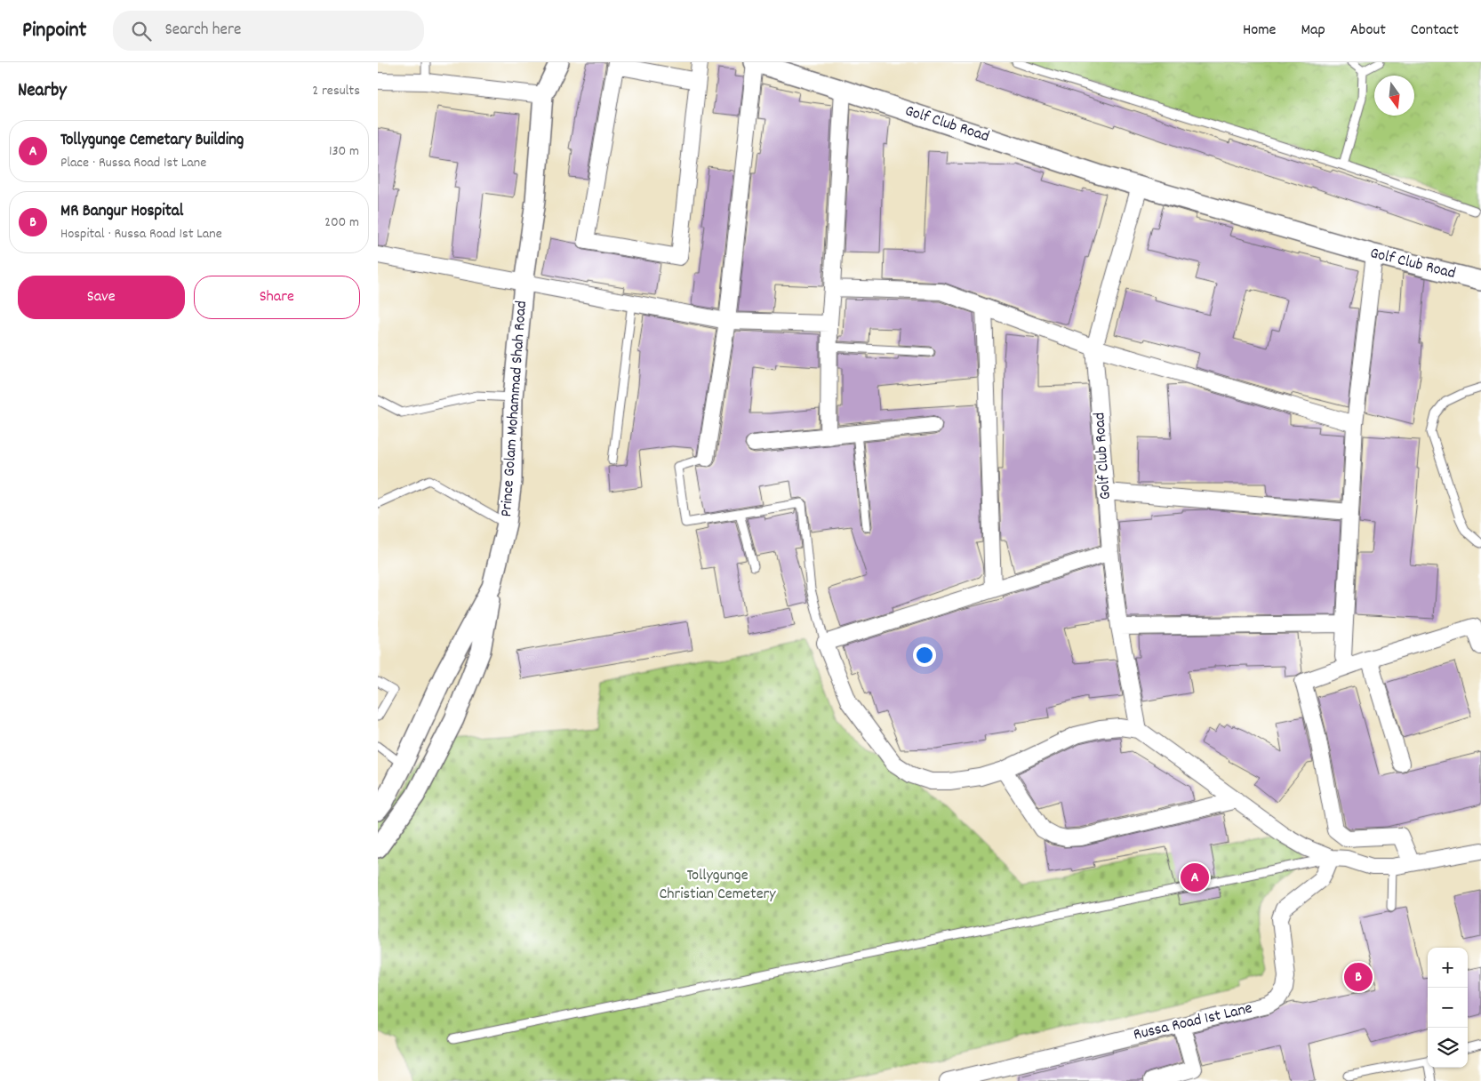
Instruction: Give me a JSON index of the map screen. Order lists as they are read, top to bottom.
{
  "streets": {
    "street": ["Golf Club Road", "Prince Golam Mohammad Shah Road", "Russa Road 1st Lane"]
  },
  "parks": ["Tollygunge Christian Cemetery"],
  "north": "bottom",
  "page": {
    "header": "Pinpoint",
    "search": "Search here",
    "nav": [
      "Home",
      "Map",
      "About",
      "Contact"
    ],
    "heading": ["Nearby", "2 results"],
    "list": [
      {
        "mark": "A",
        "name": "Tollygunge Cemetary Building",
        "note": "Place · Russa Road 1st Lane",
        "value": "130 m"
      },
      {
        "mark": "B",
        "name": "MR Bangur Hospital",
        "note": "Hospital · Russa Road 1st Lane",
        "value": "200 m"
      }
    ],
    "buttons": ["Save", "Share"],
    "pins": ["A", "B"],
    "map_buttons": ["+", "−"]
  }
}
